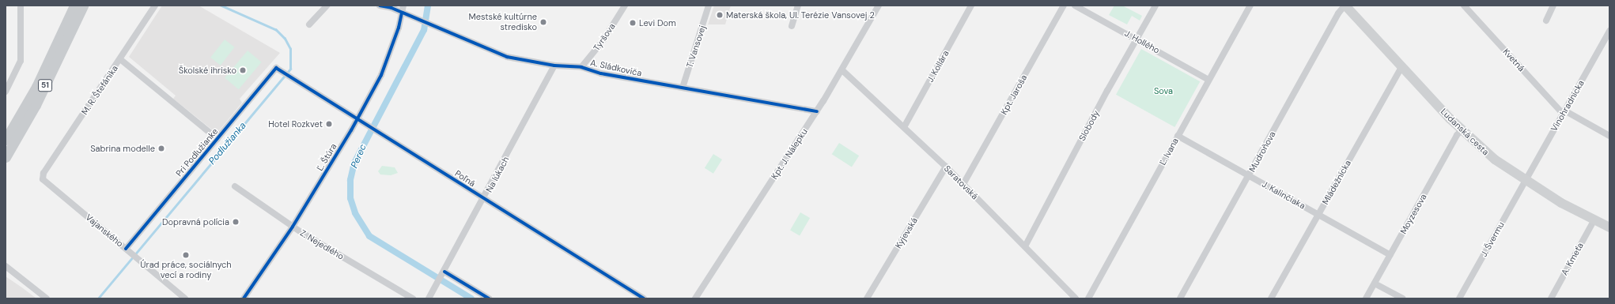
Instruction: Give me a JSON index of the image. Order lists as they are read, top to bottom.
{
  "streets": {
    "main road": ["51"],
    "street": [
      "Tyršova",
      "J. Hollého",
      "T. Vansovej",
      "Kvetná",
      "J. Kollára",
      "A. Sládkoviča",
      "M. R. Štefánika",
      "Kpt. Jaroša",
      "Vinohradnícka",
      "Slobody",
      "Ludanská cesta",
      "Ľ. Ivana",
      "Mudroňova",
      "Pri Podlužianke",
      "Kpt. J. Nálepku",
      "Ľ. Štúra",
      "Na lúkach",
      "Poľná",
      "Saratovská",
      "Mládežnícka",
      "J. Kalinčiaka",
      "Moyzesova",
      "Vajanského",
      "Kyjevská",
      "J. Švermu",
      "Z. Nejedlého",
      "A. Kmeťa"
    ]
  },
  "crossings": [
    ["Tyršova", "A. Sládkoviča"],
    ["J. Hollého", "Slobody"],
    ["J. Hollého", "Ľ. Ivana"],
    ["T. Vansovej", "A. Sládkoviča"],
    ["Kvetná", "Vinohradnícka"],
    ["J. Kollára", "Saratovská"],
    ["A. Sládkoviča", "Kpt. J. Nálepku"],
    ["A. Sládkoviča", "Ľ. Štúra"],
    ["A. Sládkoviča", "Na lúkach"],
    ["M. R. Štefánika", "Pri Podlužianke"],
    ["M. R. Štefánika", "Vajanského"],
    ["Kpt. Jaroša", "Saratovská"],
    ["Vinohradnícka", "Ludanská cesta"],
    ["Vinohradnícka", "J. Švermu"],
    ["Slobody", "Saratovská"],
    ["Ludanská cesta", "Mudroňova"],
    ["Ludanská cesta", "Mládežnícka"],
    ["Ludanská cesta", "Moyzesova"],
    ["Ludanská cesta", "J. Švermu"],
    ["Ludanská cesta", "A. Kmeťa"],
    ["Ľ. Ivana", "J. Kalinčiaka"],
    ["Mudroňova", "J. Kalinčiaka"],
    ["Pri Podlužianke", "Poľná"],
    ["Pri Podlužianke", "Vajanského"],
    ["Kpt. J. Nálepku", "Saratovská"],
    ["Ľ. Štúra", "Poľná"],
    ["Ľ. Štúra", "Z. Nejedlého"],
    ["Na lúkach", "Poľná"],
    ["Saratovská", "Kyjevská"],
    ["Mládežnícka", "J. Kalinčiaka"],
    ["J. Kalinčiaka", "Moyzesova"]
  ],
  "water": ["Podlužianka", "Perec"],
  "parks": ["Sova"],
  "places": [
    "Materská škola, Ul. Terézie Vansovej 2",
    "Mestské kultúrne stredisko",
    "Levi Dom",
    "Školské ihrisko",
    "Hotel Rozkvet",
    "Sabrina modelle",
    "Dopravná polícia",
    "Úrad práce, sociálnych vecí a rodiny"
  ]
}
